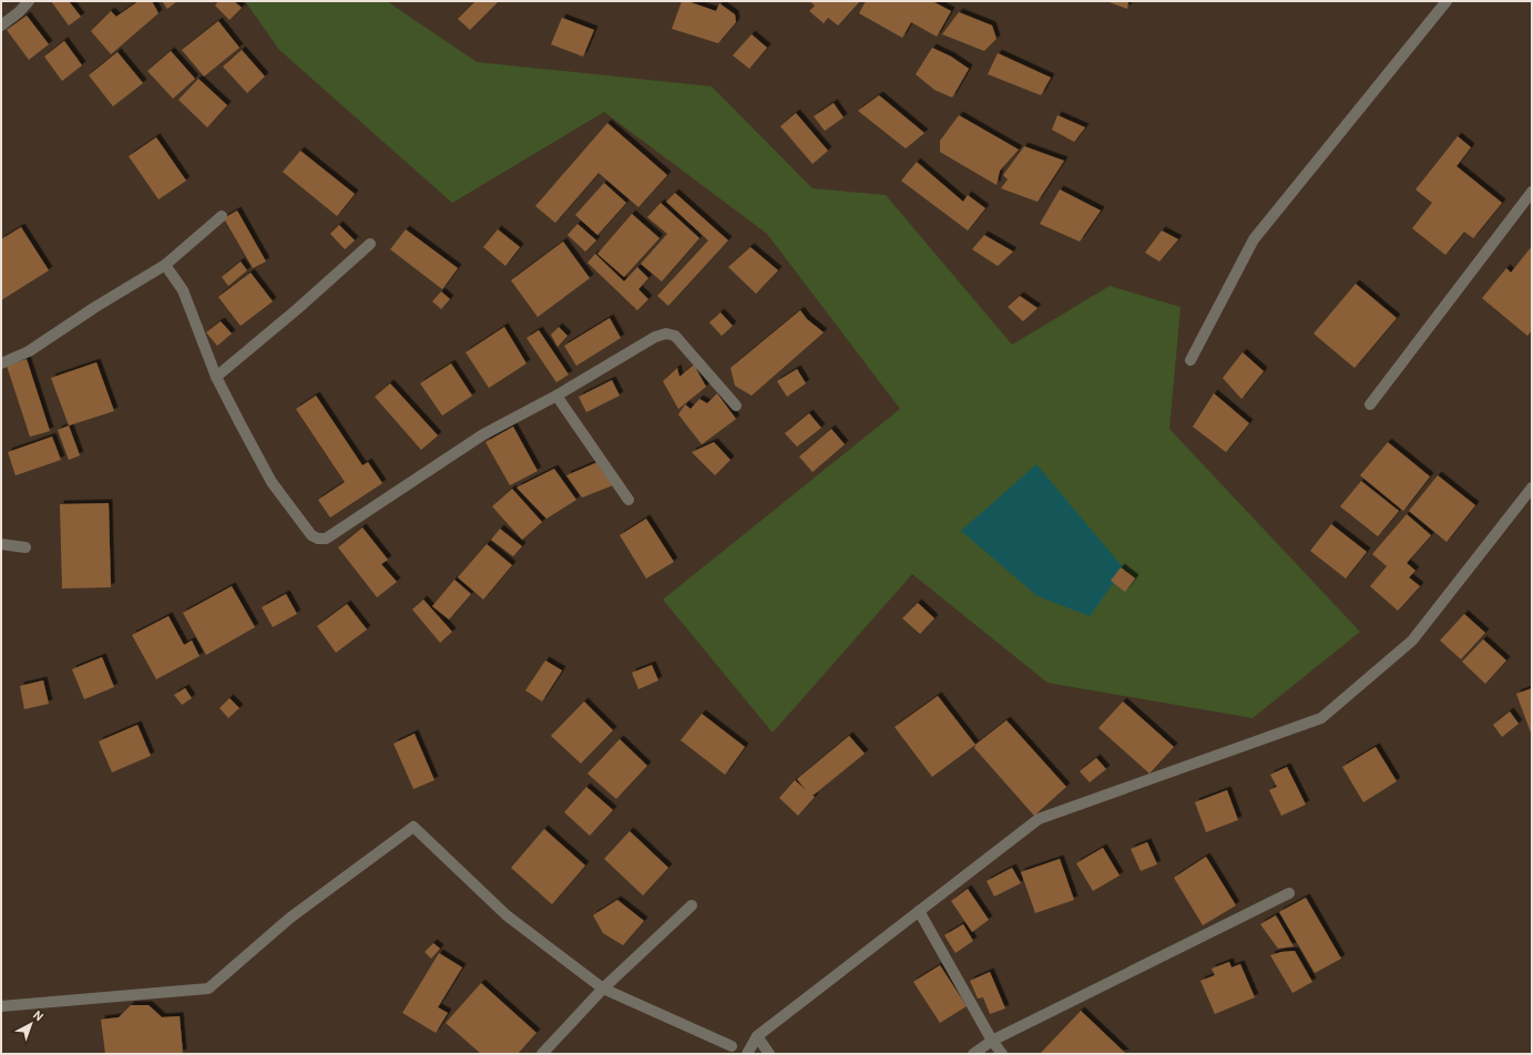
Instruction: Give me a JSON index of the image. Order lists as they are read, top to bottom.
{
  "north": "top right"
}
